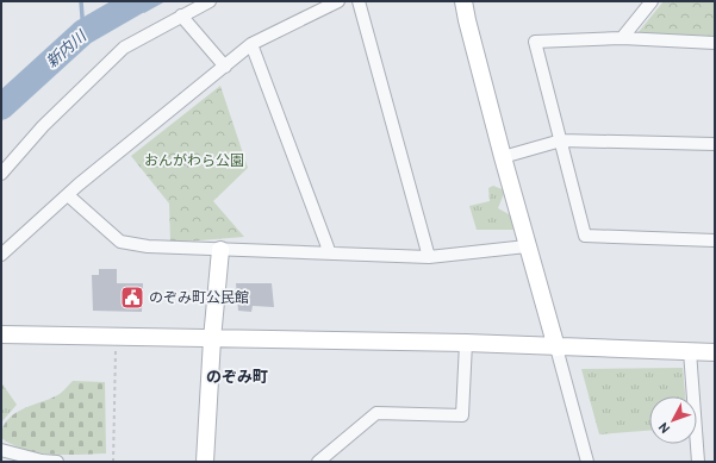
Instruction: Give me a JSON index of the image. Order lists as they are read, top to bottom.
{
  "districts": ["のぞみ町"],
  "water": ["新内川"],
  "parks": ["おんがわら公園"],
  "places": {
    "public building": ["のぞみ町公民館"]
  },
  "north": "bottom left"
}
